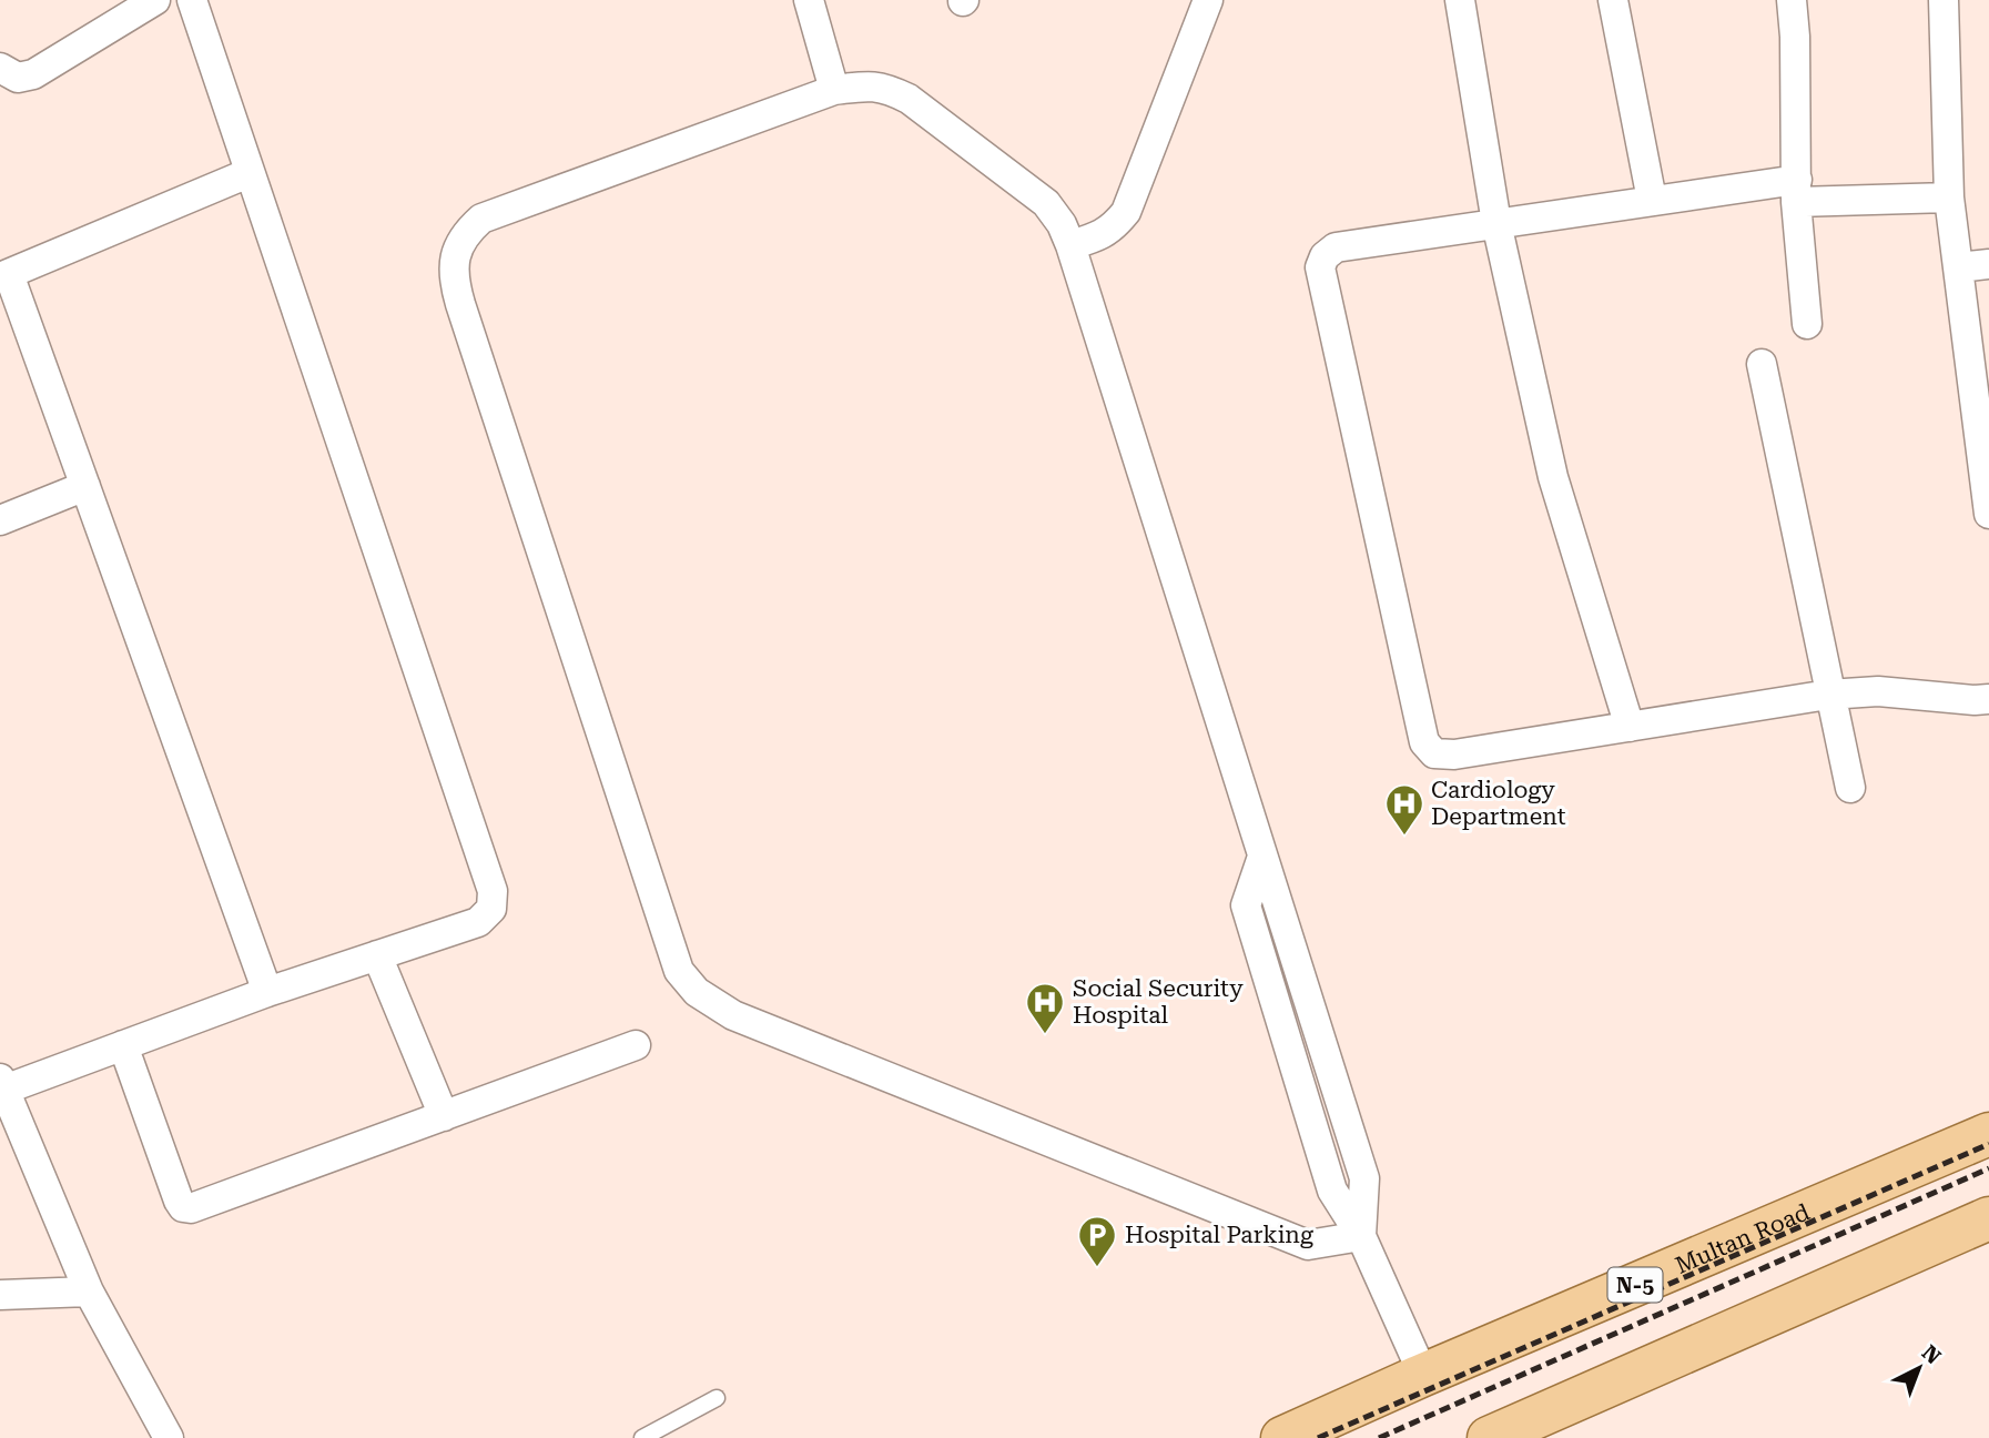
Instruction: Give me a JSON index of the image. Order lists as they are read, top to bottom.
{
  "streets": {
    "main road": ["Multan Road", "N-5"]
  },
  "places": {
    "hospital": ["Cardiology Department", "Social Security Hospital"],
    "parking": ["Hospital Parking"]
  },
  "north": "top right"
}
